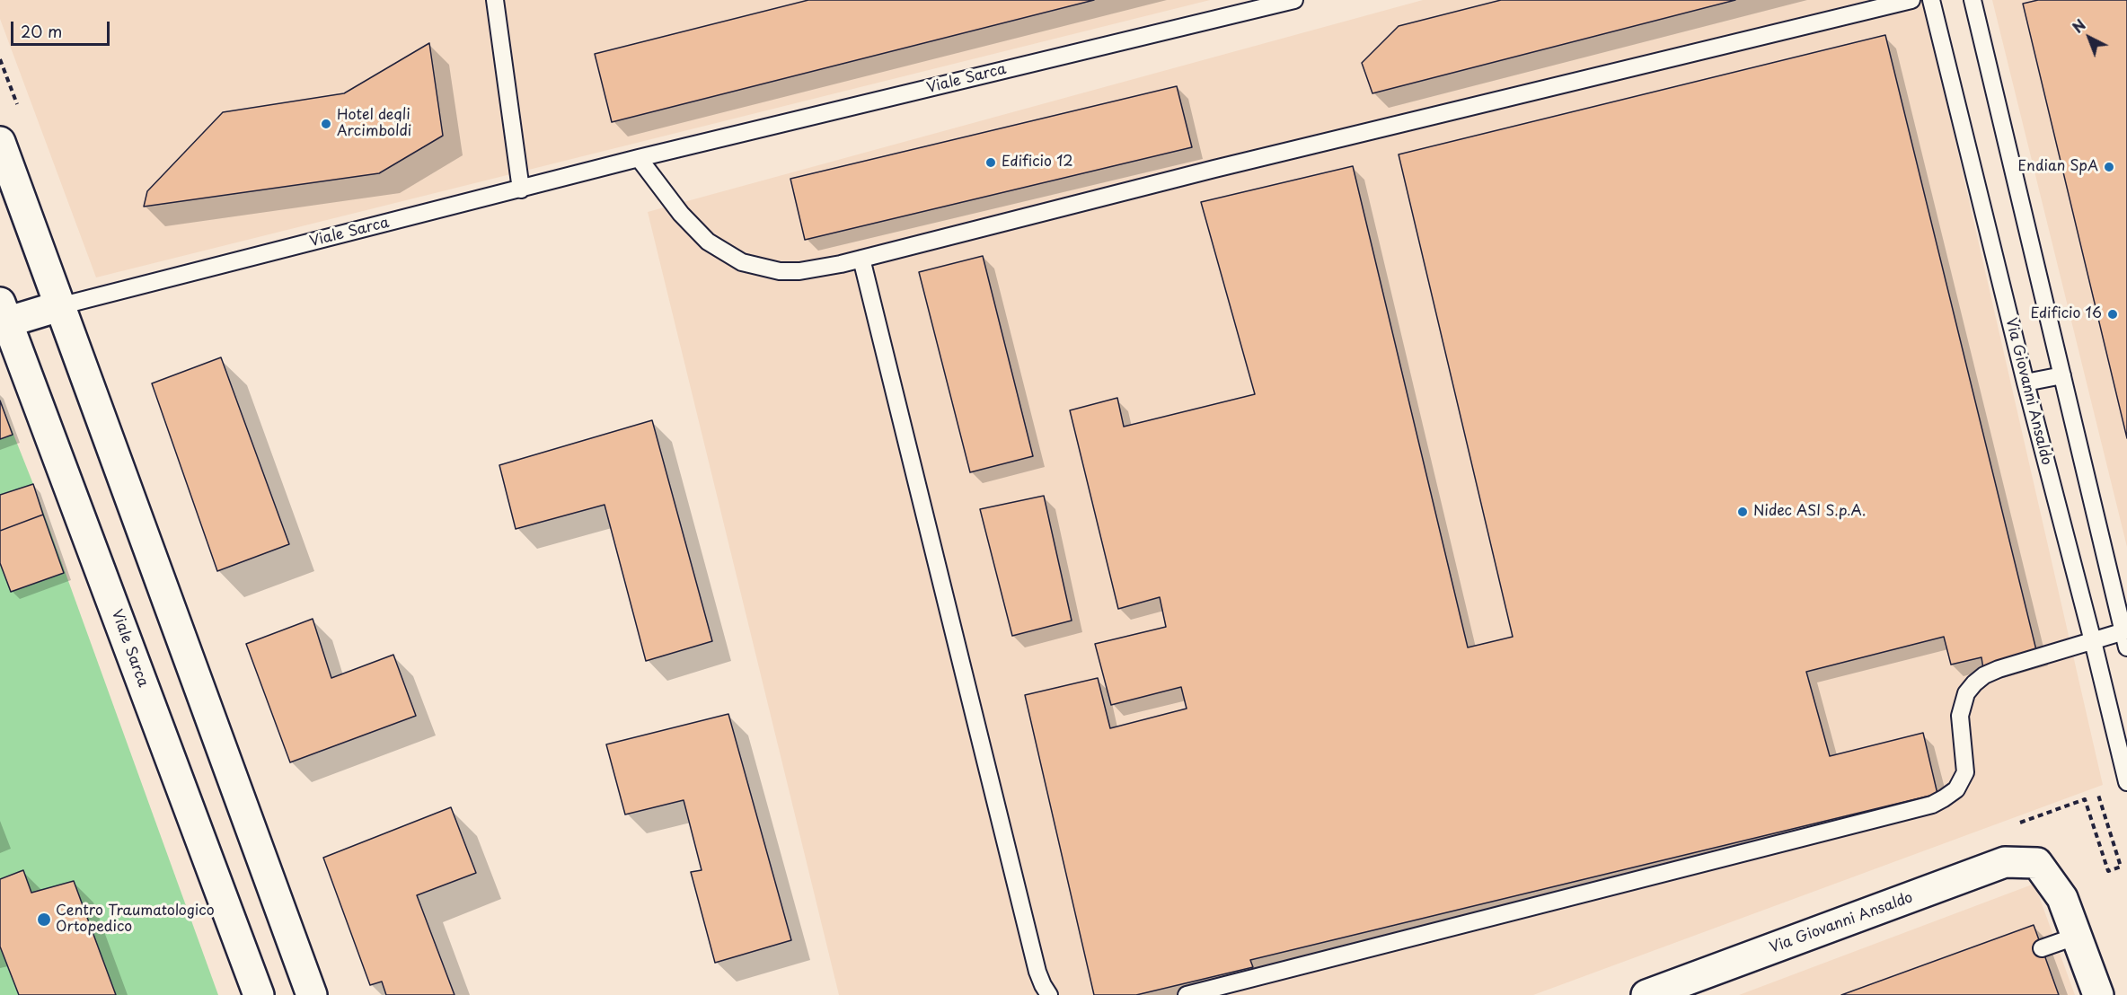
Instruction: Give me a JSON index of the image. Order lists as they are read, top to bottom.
{
  "streets": {
    "street": ["Viale Sarca", "Via Giovanni Ansaldo"]
  },
  "places": [
    "Hotel degli Arcimboldi",
    "Edificio 12",
    "Endian SpA",
    "Edificio 16",
    "Nidec ASI S.p.A.",
    "Centro Traumatologico Ortopedico"
  ],
  "scale_bar": "20 m",
  "north": "top left"
}
